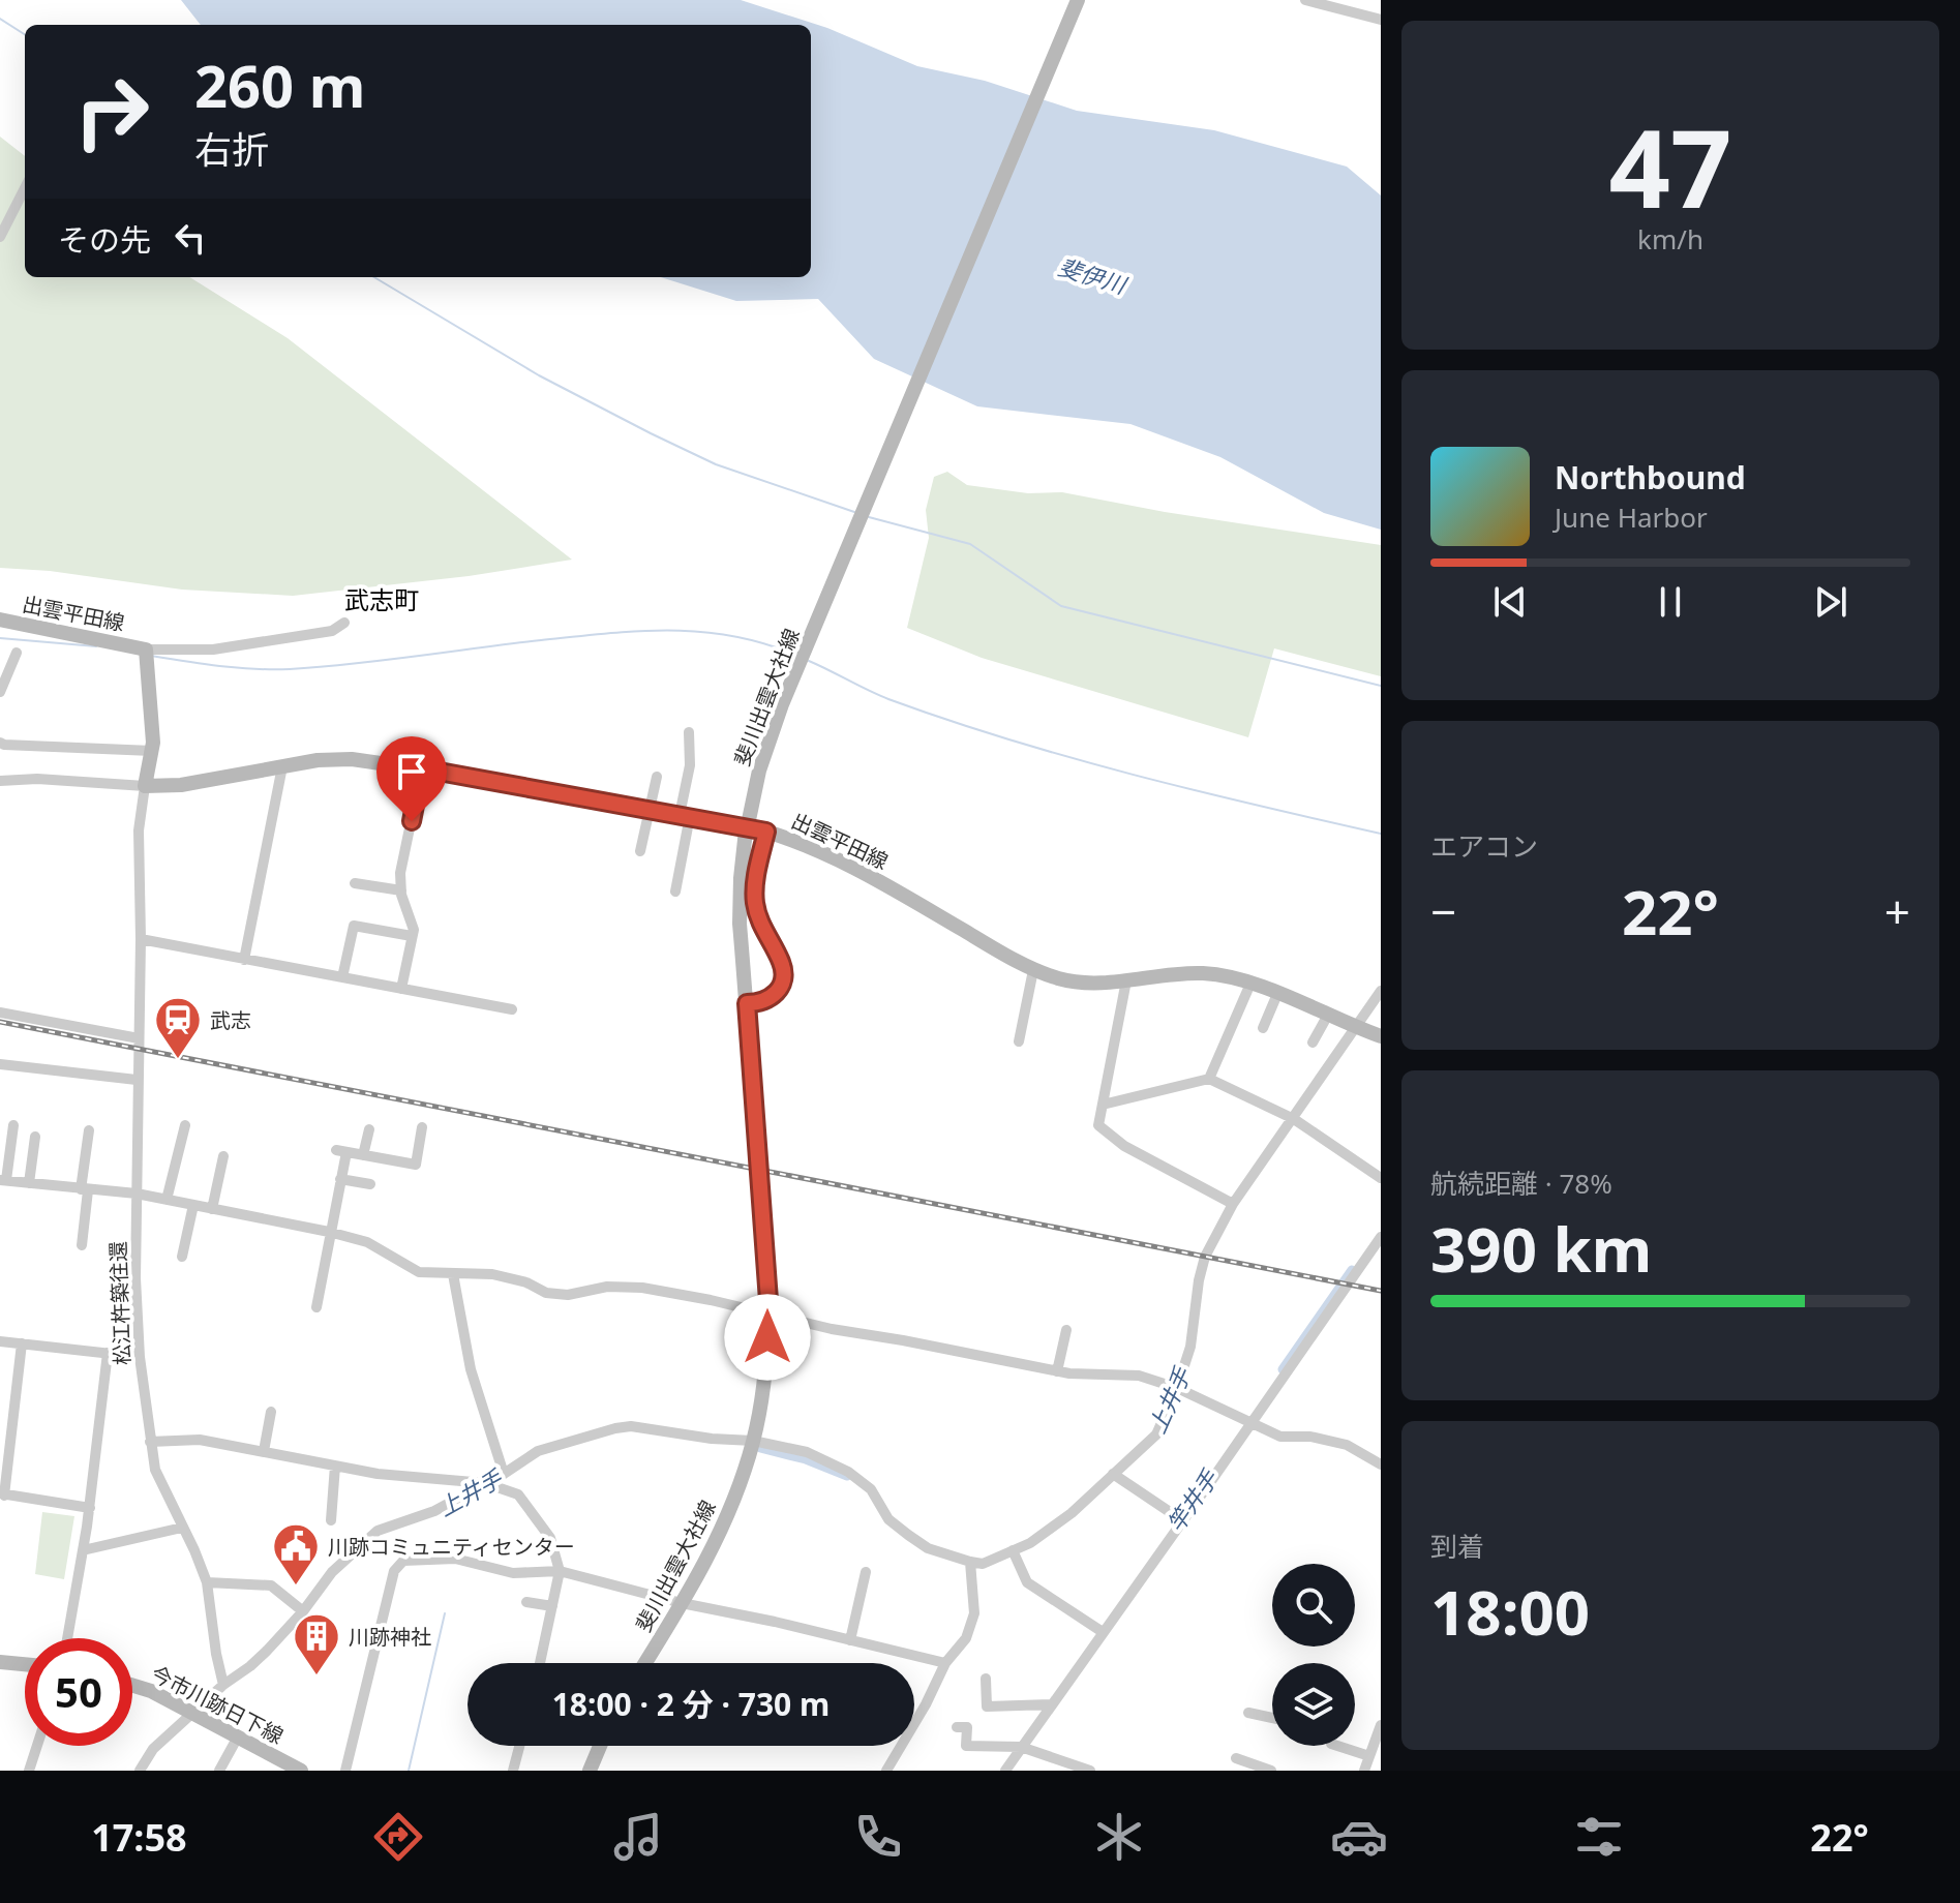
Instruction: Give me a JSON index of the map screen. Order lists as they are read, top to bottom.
{
  "streets": {
    "main road": ["出雲平田線", "斐川出雲大社線", "今市川跡日下線"],
    "street": ["松江杵築往還"]
  },
  "crossings": [
    ["出雲平田線", "松江杵築往還"]
  ],
  "districts": ["武志町"],
  "water": ["斐伊川", "上井手", "竿井手"],
  "places": {
    "station": ["武志"],
    "public building": ["川跡コミュニティセンター"],
    "building": ["川跡神社"]
  },
  "page": {
    "tile": [
      ["47", "km/h"],
      "エアコン",
      ["航続距離 · 78%", "390 km"],
      ["到着", "18:00"]
    ],
    "turn": ["260 m", "右折"],
    "then": "その先",
    "song": ["Northbound", "June Harbor"],
    "heat": ["−", "22°", "+"],
    "limit": "50",
    "trip": "18:00 · 2 分 · 730 m",
    "tabs": ["17:58", "22°"]
  }
}
